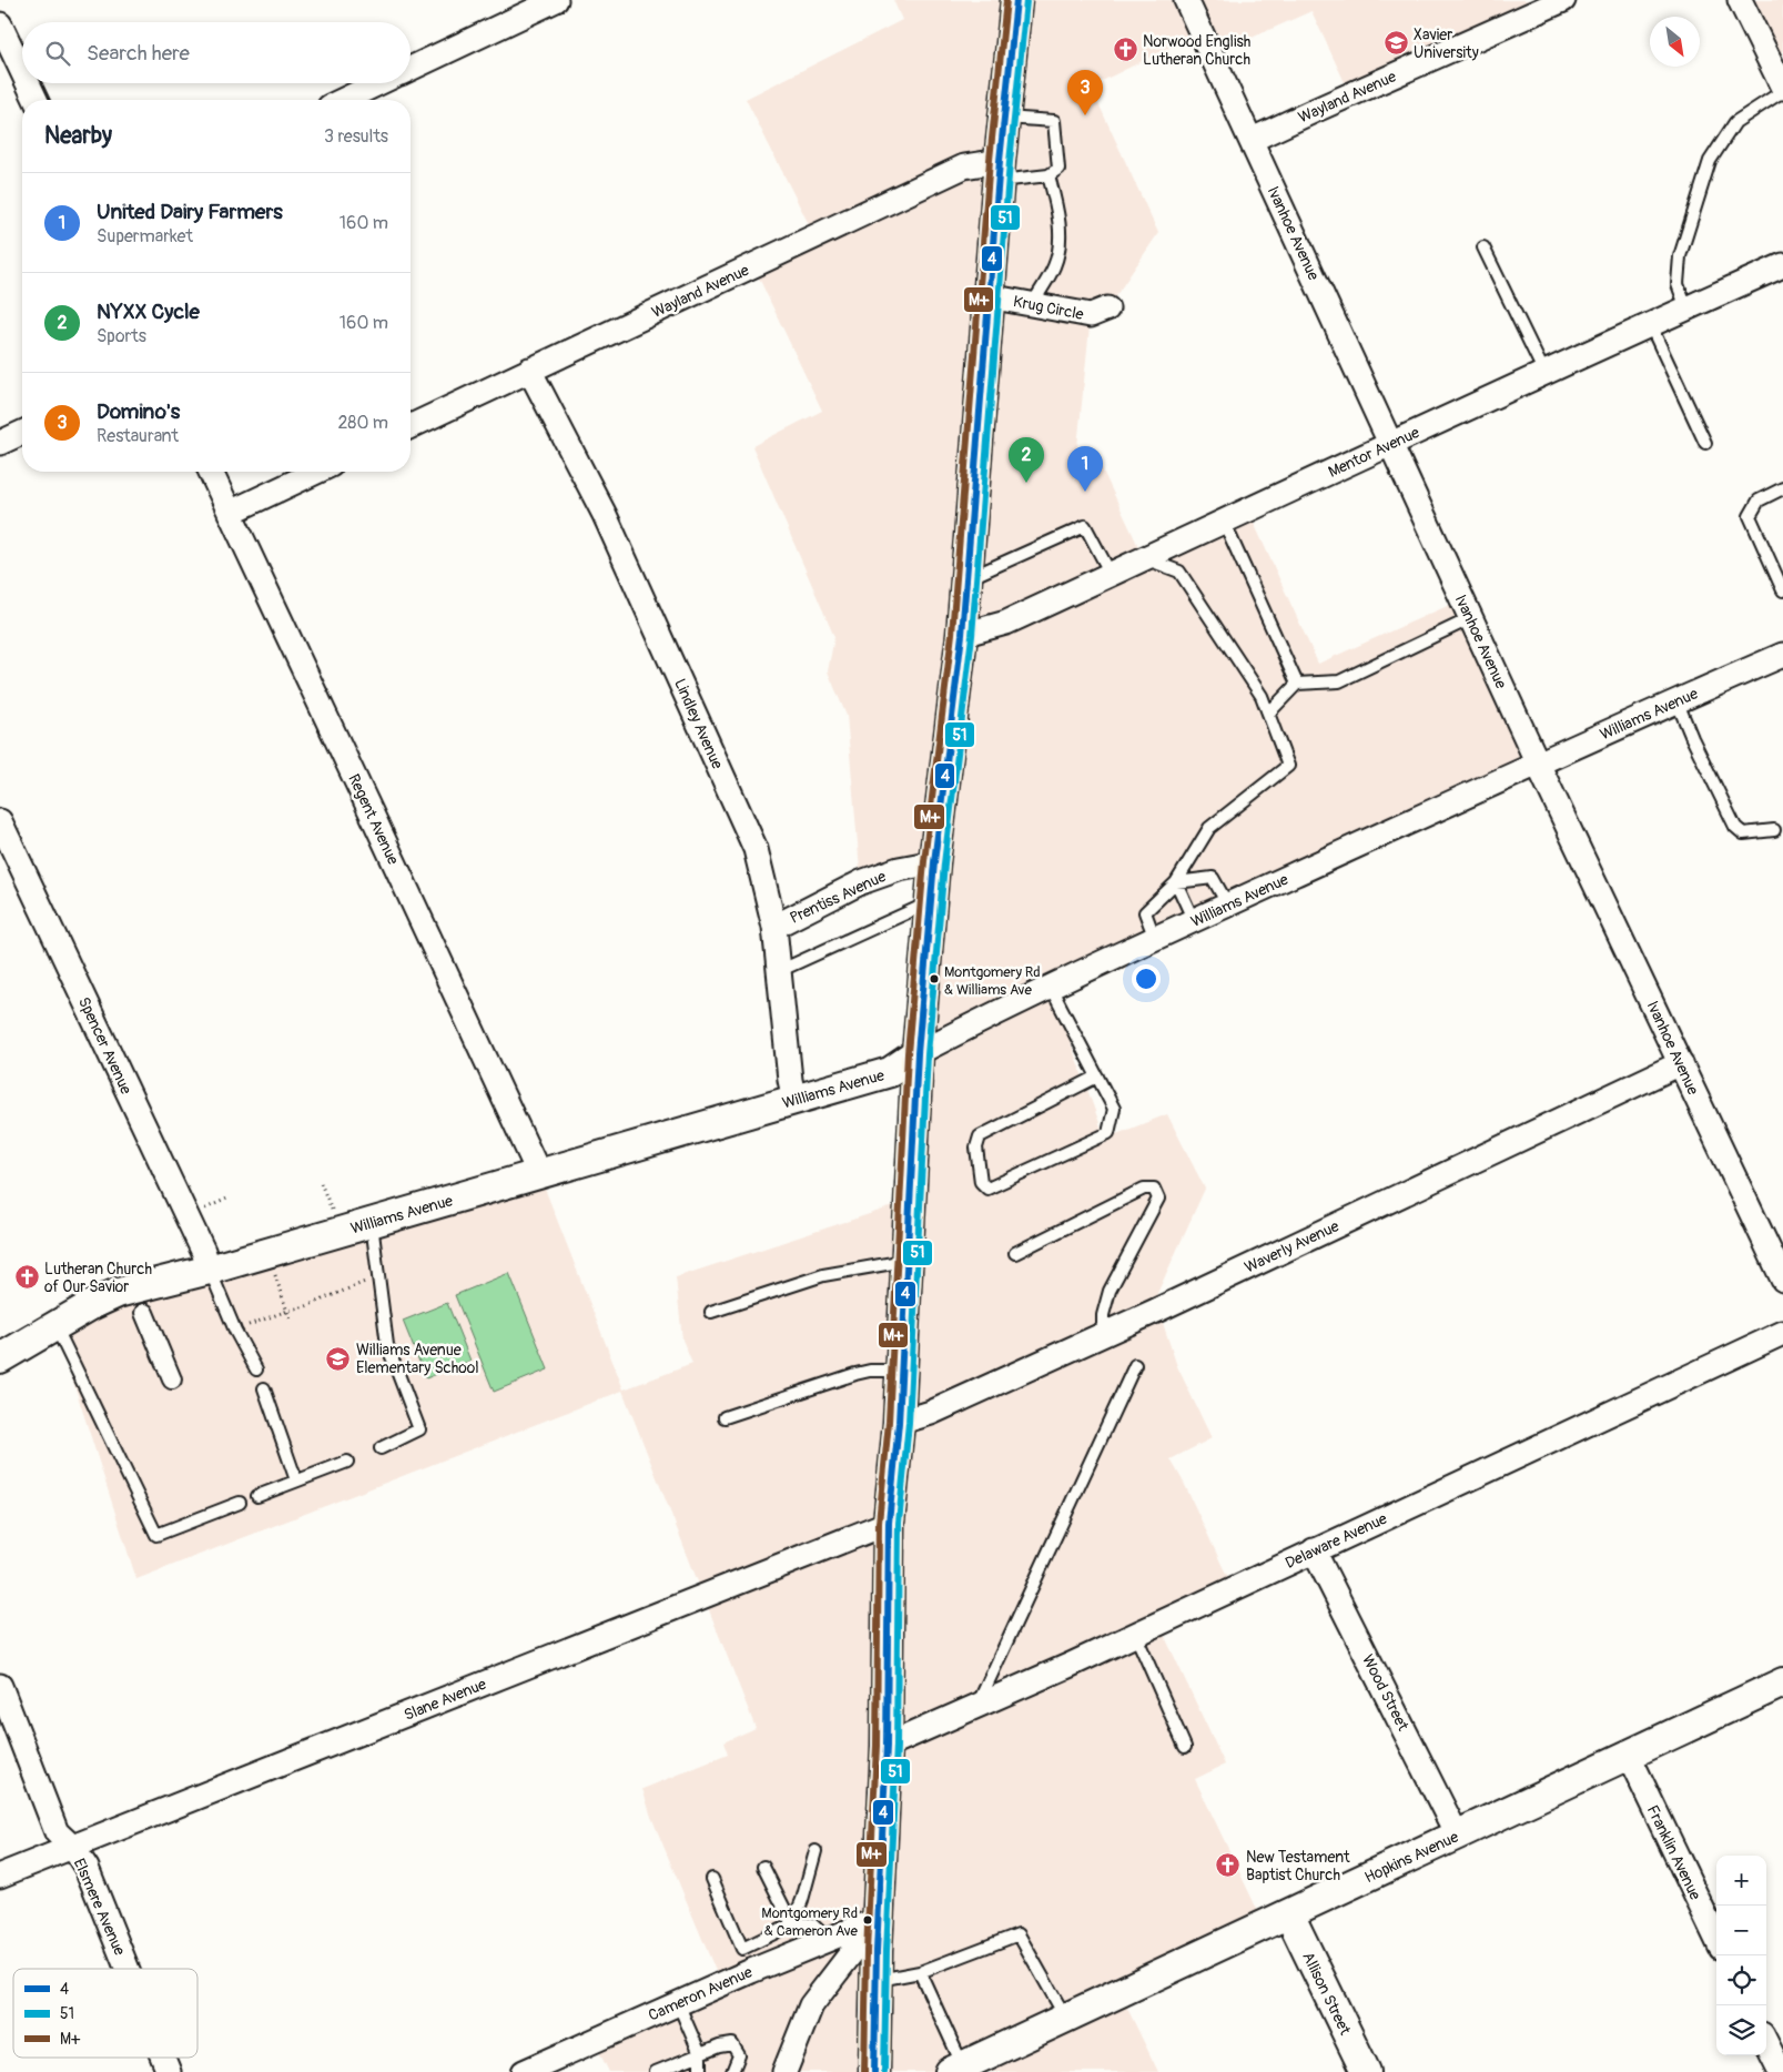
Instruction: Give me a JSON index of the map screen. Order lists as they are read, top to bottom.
{
  "streets": {
    "street": [
      "Wayland Avenue",
      "Ivanhoe Avenue",
      "Krug Circle",
      "Mentor Avenue",
      "Williams Avenue",
      "Lindley Avenue",
      "Regent Avenue",
      "Prentiss Avenue",
      "Spencer Avenue",
      "Waverly Avenue",
      "Delaware Avenue",
      "Wood Street",
      "Slane Avenue",
      "Franklin Avenue",
      "Hopkins Avenue",
      "Elsmere Avenue",
      "Cameron Avenue",
      "Allison Street"
    ]
  },
  "crossings": [
    ["Wayland Avenue", "Ivanhoe Avenue"],
    ["Wayland Avenue", "Lindley Avenue"],
    ["Ivanhoe Avenue", "Mentor Avenue"],
    ["Ivanhoe Avenue", "Williams Avenue"],
    ["Ivanhoe Avenue", "Waverly Avenue"],
    ["Williams Avenue", "Lindley Avenue"],
    ["Williams Avenue", "Regent Avenue"],
    ["Williams Avenue", "Spencer Avenue"],
    ["Lindley Avenue", "Prentiss Avenue"],
    ["Delaware Avenue", "Wood Street"],
    ["Wood Street", "Hopkins Avenue"],
    ["Slane Avenue", "Elsmere Avenue"],
    ["Franklin Avenue", "Hopkins Avenue"],
    ["Hopkins Avenue", "Allison Street"]
  ],
  "places": {
    "school or university": ["Xavier University", "Williams Avenue Elementary School"],
    "church": ["Norwood English Lutheran Church", "Lutheran Church of Our Savior", "New Testament Baptist Church"],
    "other": ["Montgomery Rd & Williams Ave", "Montgomery Rd & Cameron Ave"]
  },
  "lines": ["transit line 4", "transit line M+", "transit line 51"],
  "legend": ["4", "51", "M+"],
  "north": "bottom right",
  "page": {
    "search": "Search here",
    "pins": ["3", "2", "1"],
    "heading": ["Nearby", "3 results"],
    "list": [
      {
        "mark": "1",
        "name": "United Dairy Farmers",
        "note": "Supermarket",
        "value": "160 m"
      },
      {
        "mark": "2",
        "name": "NYXX Cycle",
        "note": "Sports",
        "value": "160 m"
      },
      {
        "mark": "3",
        "name": "Domino's",
        "note": "Restaurant",
        "value": "280 m"
      }
    ],
    "map_buttons": ["+", "−"]
  }
}
